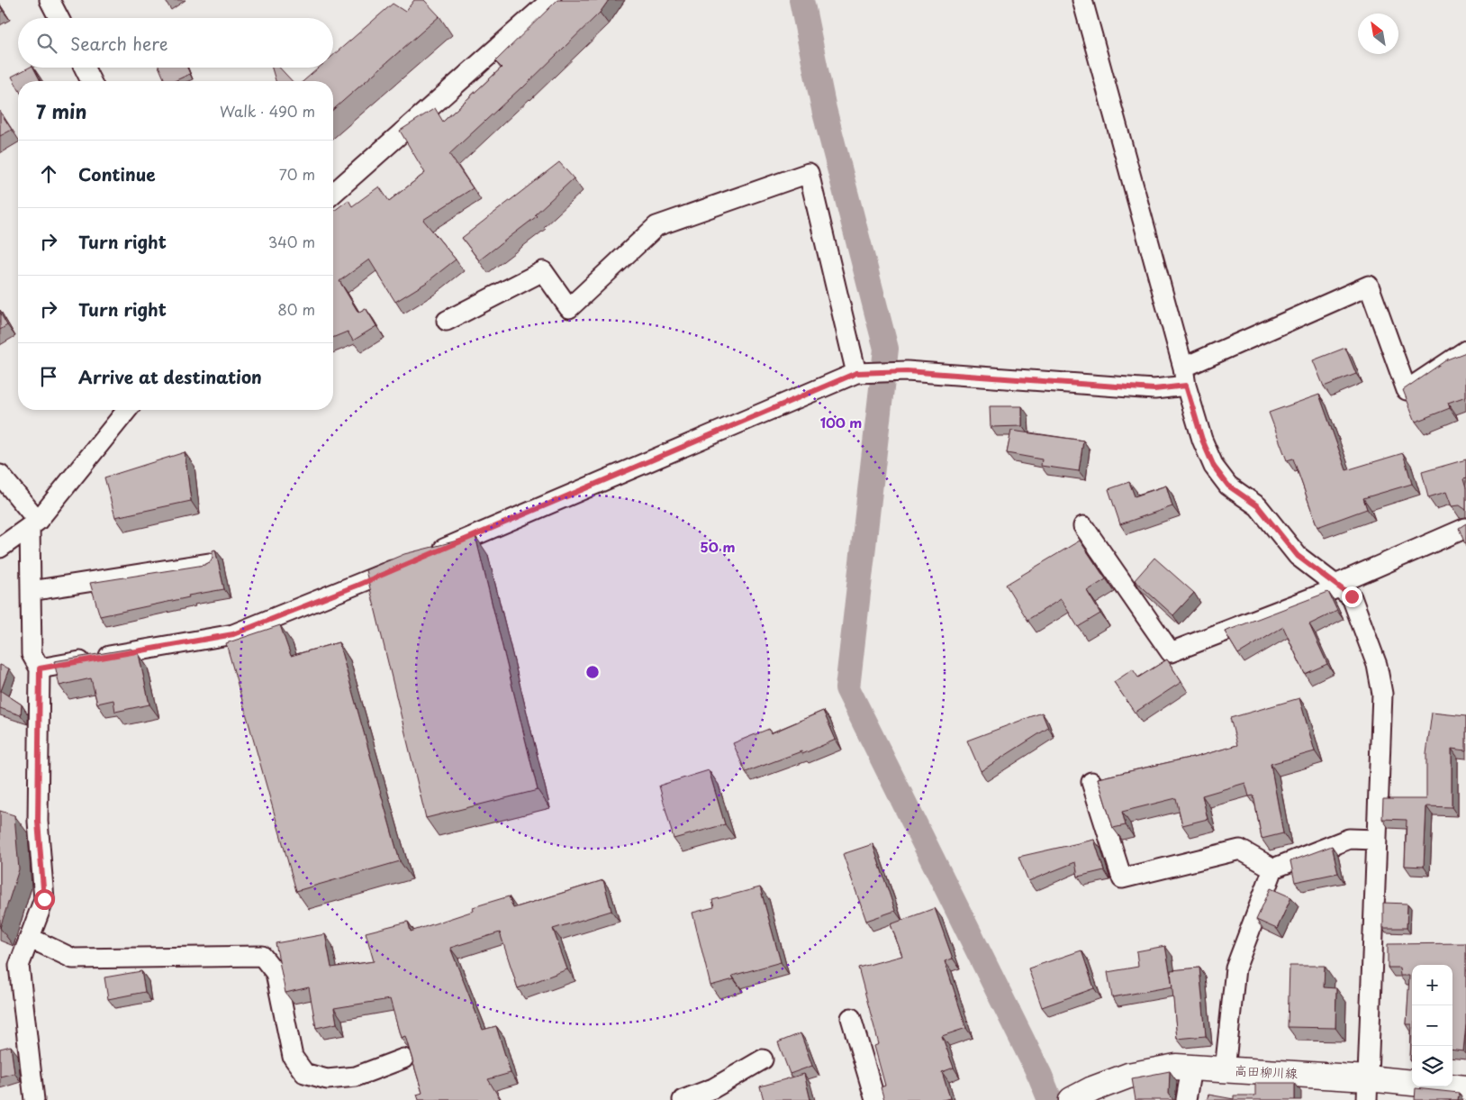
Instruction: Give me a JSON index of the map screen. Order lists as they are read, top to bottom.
{
  "streets": {
    "main road": ["高田柳川線"]
  },
  "north": "top left",
  "page": {
    "search": "Search here",
    "heading": ["7 min", "Walk · 490 m"],
    "list": [
      ["Continue", "70 m"],
      ["Turn right", "340 m"],
      ["Turn right", "80 m"],
      "Arrive at destination"
    ],
    "map_buttons": ["+", "−"]
  },
  "rings": ["100 m", "50 m"]
}
